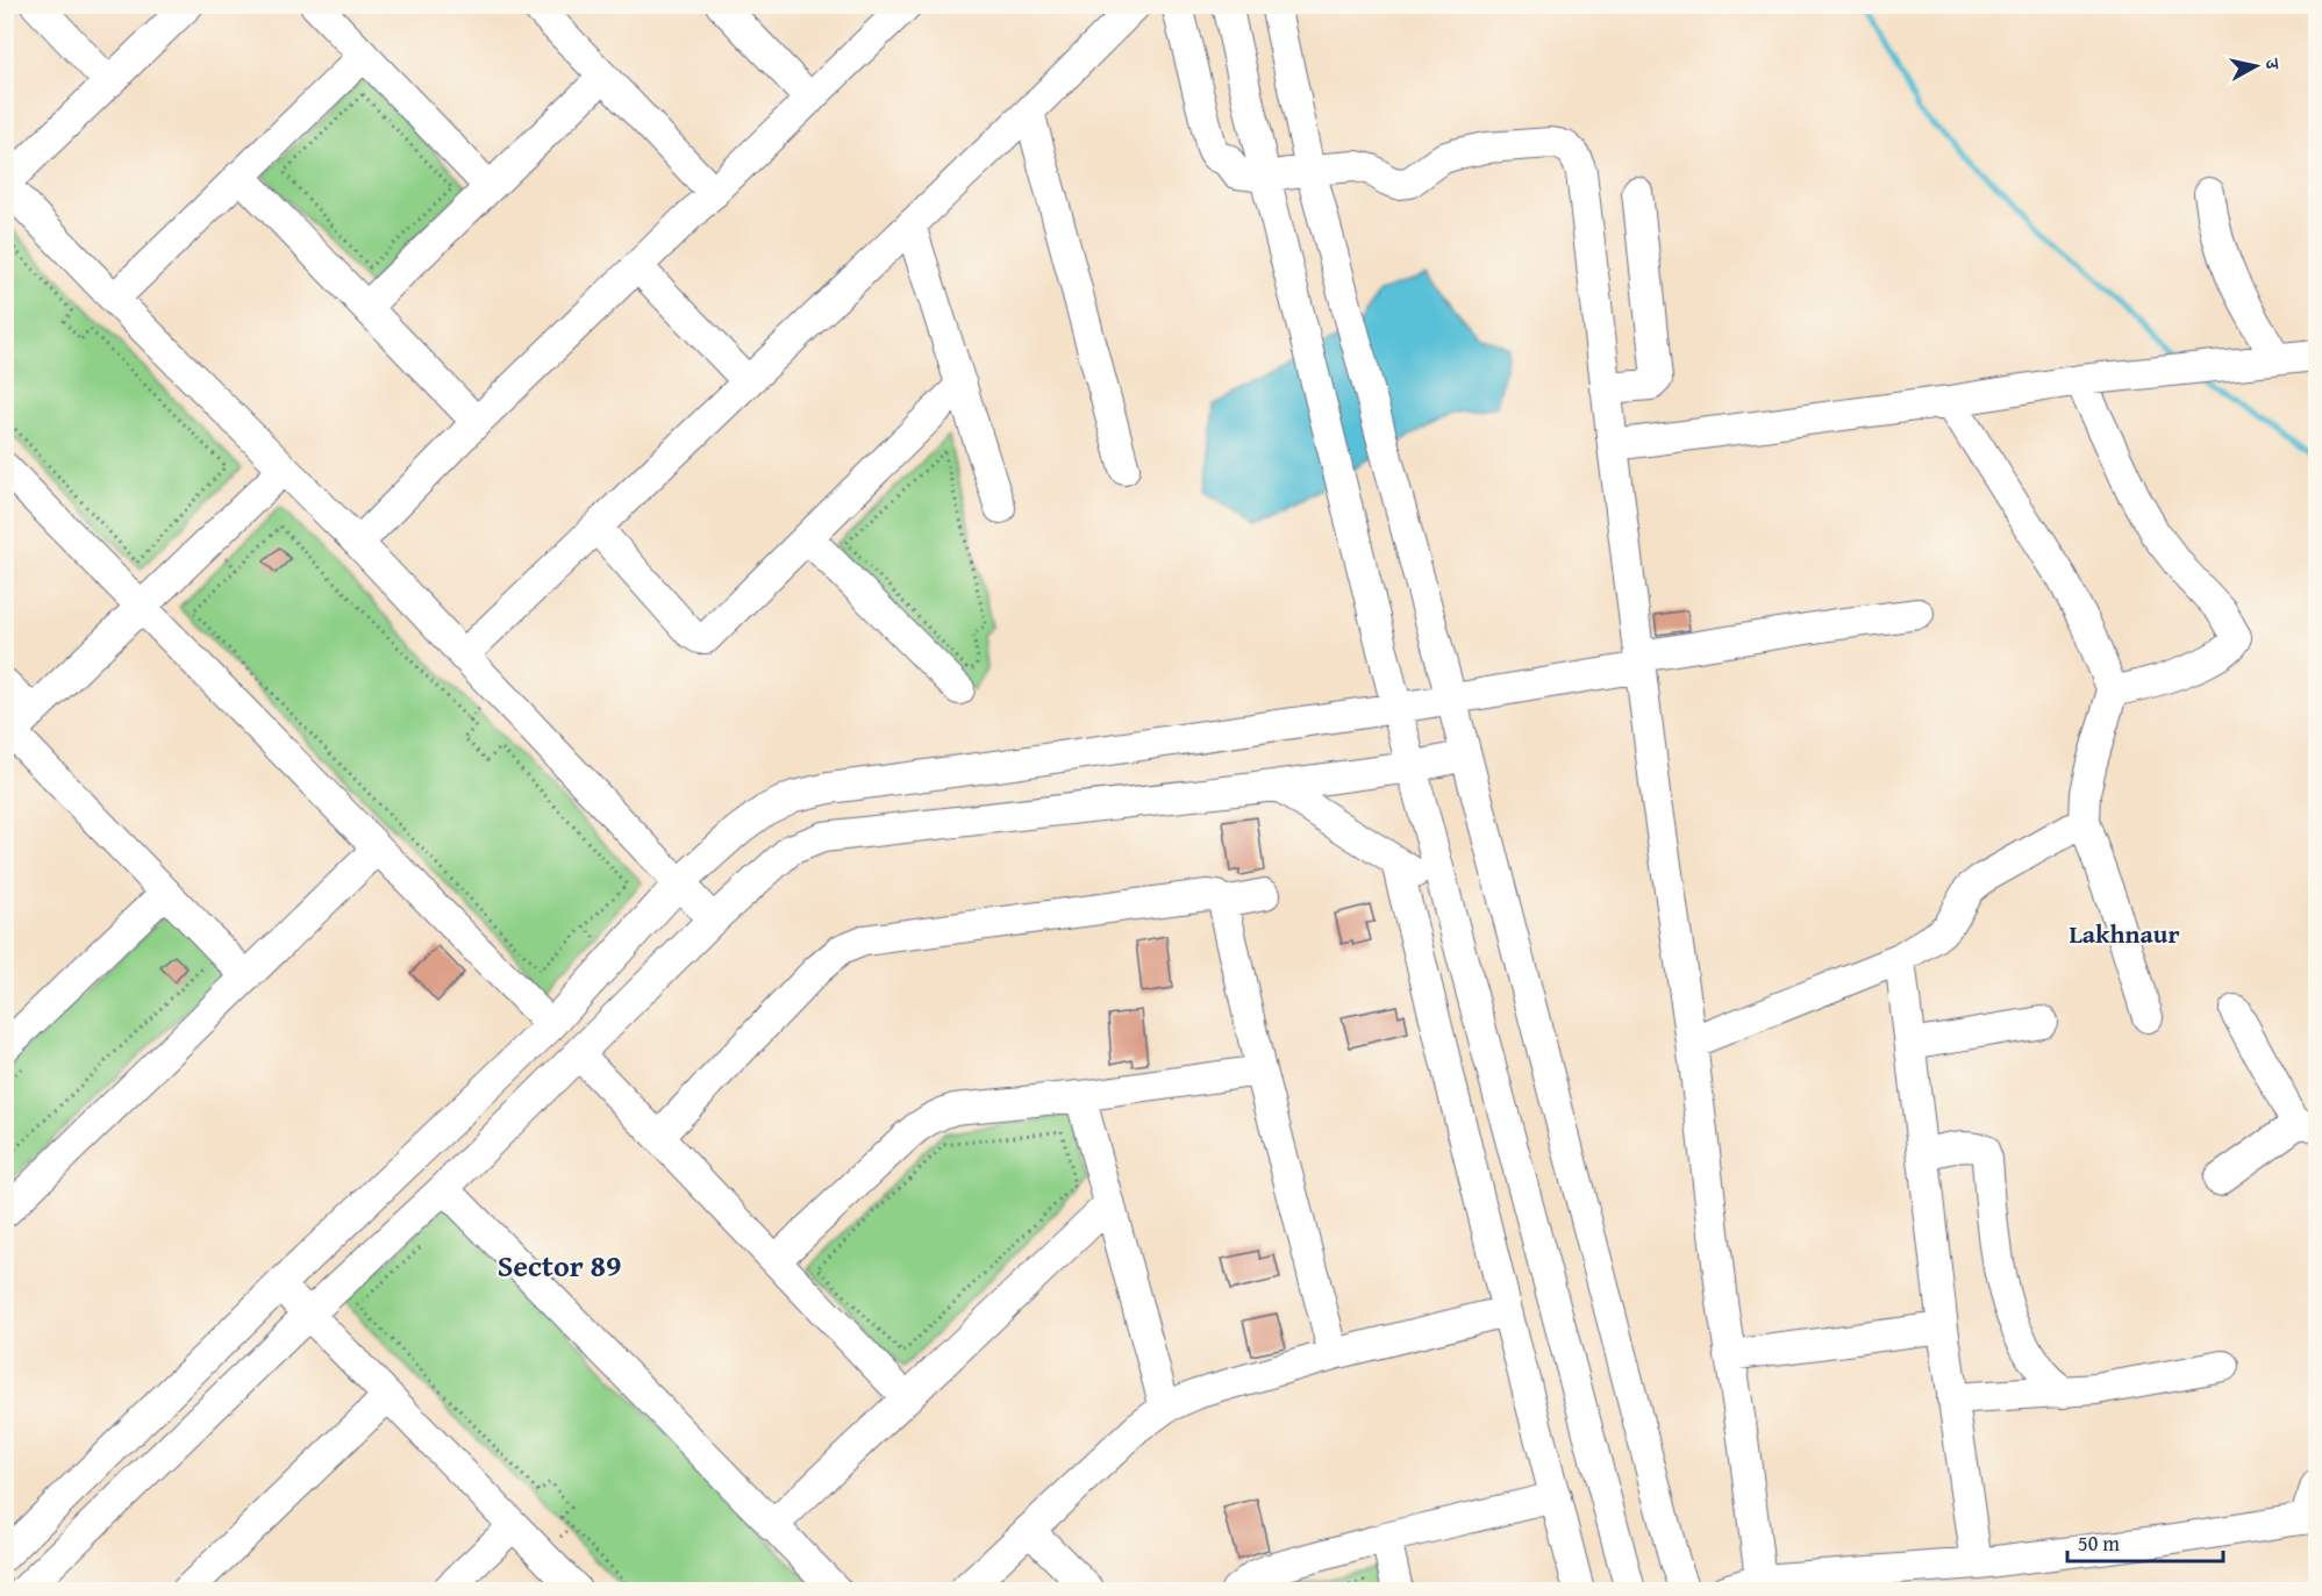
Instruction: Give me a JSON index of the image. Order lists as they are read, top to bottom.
{
  "districts": ["Lakhnaur", "Sector 89"],
  "scale_bar": "50 m",
  "north": "right"
}
